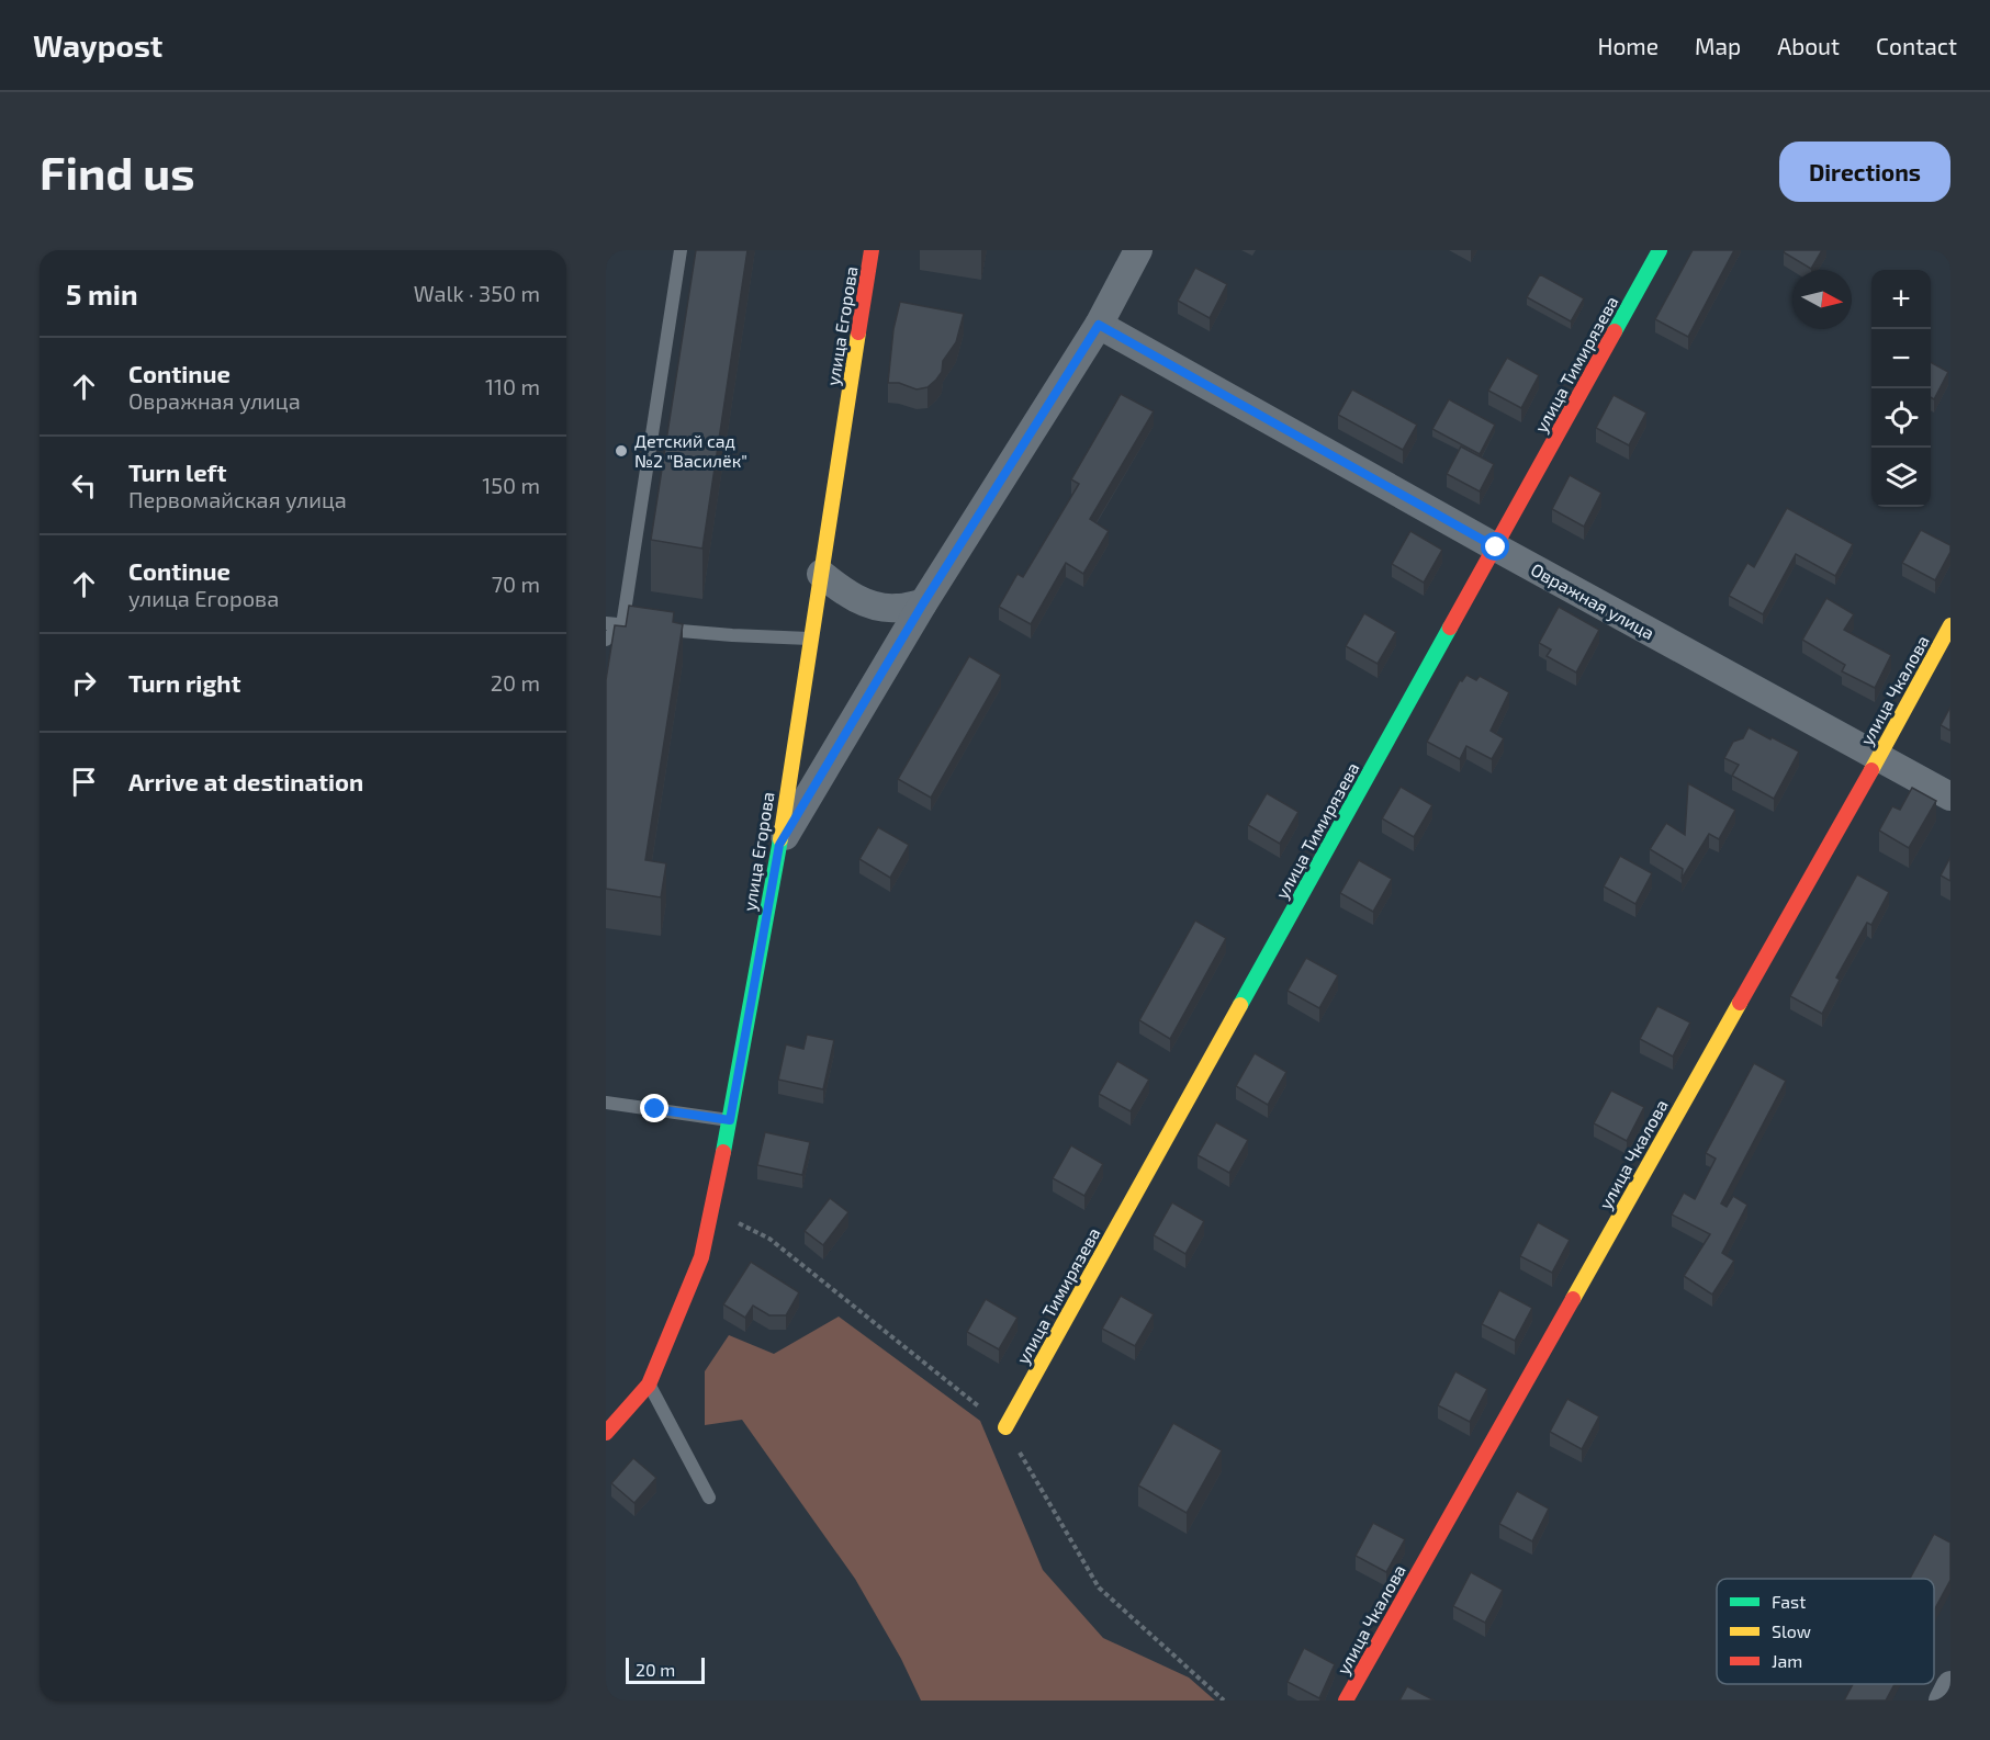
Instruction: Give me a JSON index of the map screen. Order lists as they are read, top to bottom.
{
  "streets": {
    "street": [
      "улица Егорова",
      "улица Тимирязева",
      "Овражная улица",
      "улица Чкалова"
    ]
  },
  "crossings": [
    ["улица Тимирязева", "Овражная улица"],
    ["Овражная улица", "улица Чкалова"]
  ],
  "places": ["Детский сад №2 \"Василёк\""],
  "legend": ["Fast", "Slow", "Jam"],
  "scale_bar": "20 m",
  "north": "right",
  "page": {
    "header": "Waypost",
    "nav": [
      "Home",
      "Map",
      "About",
      "Contact"
    ],
    "buttons": "Directions",
    "title": "Find us",
    "heading": ["5 min", "Walk · 350 m"],
    "map_buttons": ["+", "−"],
    "list": [
      ["Continue", "Овражная улица", "110 m"],
      ["Turn left", "Первомайская улица", "150 m"],
      ["Continue", "улица Егорова", "70 m"],
      ["Turn right", "20 m"],
      "Arrive at destination"
    ],
    "scale": "20 m"
  }
}
